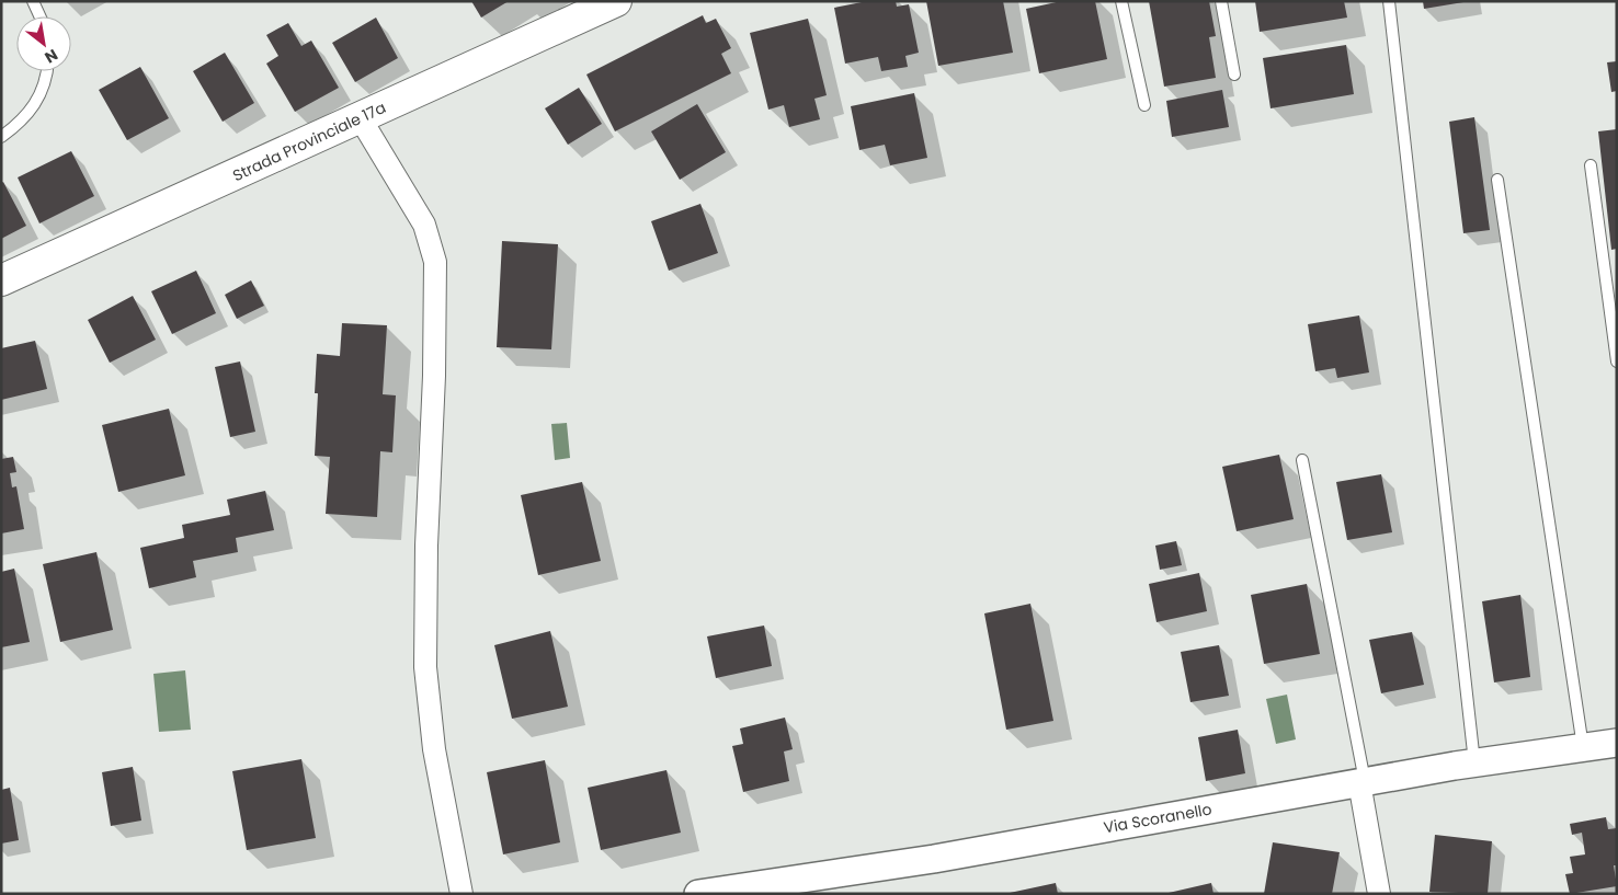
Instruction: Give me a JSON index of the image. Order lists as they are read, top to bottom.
{
  "streets": {
    "main road": ["Strada Provinciale 17a"],
    "street": ["Via Scoranello"]
  },
  "north": "bottom right"
}
